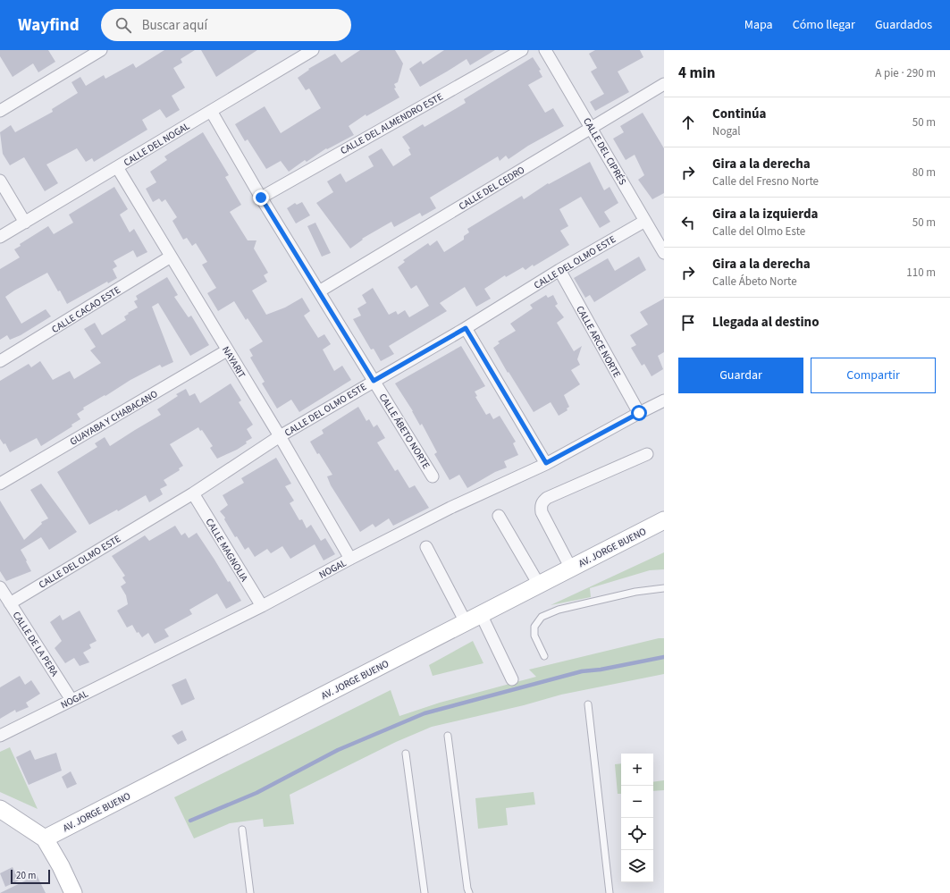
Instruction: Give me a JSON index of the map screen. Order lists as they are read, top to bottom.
{
  "streets": {
    "street": [
      "CALLE DEL ALMENDRO ESTE",
      "CALLE DEL NOGAL",
      "CALLE DEL CIPRÉS",
      "CALLE DEL CEDRO",
      "CALLE DEL OLMO ESTE",
      "CALLE CACAO ESTE",
      "CALLE ARCE NORTE",
      "NAYARIT",
      "GUAYABA Y CHABACANO",
      "CALLE ÁBETO NORTE",
      "AV. JORGE BUENO",
      "CALLE MAGNOLIA",
      "NOGAL",
      "CALLE DE LA PERA"
    ]
  },
  "crossings": [
    ["CALLE DEL ALMENDRO ESTE", "CALLE ÁBETO NORTE"],
    ["CALLE DEL NOGAL", "NAYARIT"],
    ["CALLE DEL NOGAL", "CALLE ÁBETO NORTE"],
    ["CALLE DEL CIPRÉS", "CALLE DEL CEDRO"],
    ["CALLE DEL CIPRÉS", "CALLE DEL OLMO ESTE"],
    ["CALLE DEL CEDRO", "CALLE ÁBETO NORTE"],
    ["CALLE DEL OLMO ESTE", "CALLE ARCE NORTE"],
    ["CALLE DEL OLMO ESTE", "NAYARIT"],
    ["CALLE DEL OLMO ESTE", "CALLE ÁBETO NORTE"],
    ["CALLE DEL OLMO ESTE", "CALLE MAGNOLIA"],
    ["CALLE DEL OLMO ESTE", "CALLE DE LA PERA"],
    ["CALLE CACAO ESTE", "NAYARIT"],
    ["CALLE ARCE NORTE", "NOGAL"],
    ["NAYARIT", "GUAYABA Y CHABACANO"],
    ["NAYARIT", "NOGAL"],
    ["CALLE MAGNOLIA", "NOGAL"],
    ["NOGAL", "CALLE DE LA PERA"]
  ],
  "scale_bar": "20 m",
  "page": {
    "header": "Wayfind",
    "search": "Buscar aquí",
    "nav": ["Mapa", "Cómo llegar", "Guardados"],
    "heading": ["4 min", "A pie · 290 m"],
    "list": [
      ["Continúa", "Nogal", "50 m"],
      ["Gira a la derecha", "Calle del Fresno Norte", "80 m"],
      ["Gira a la izquierda", "Calle del Olmo Este", "50 m"],
      ["Gira a la derecha", "Calle Ábeto Norte", "110 m"],
      "Llegada al destino"
    ],
    "buttons": ["Guardar", "Compartir"],
    "map_buttons": ["+", "−"],
    "scale": "20 m"
  }
}
